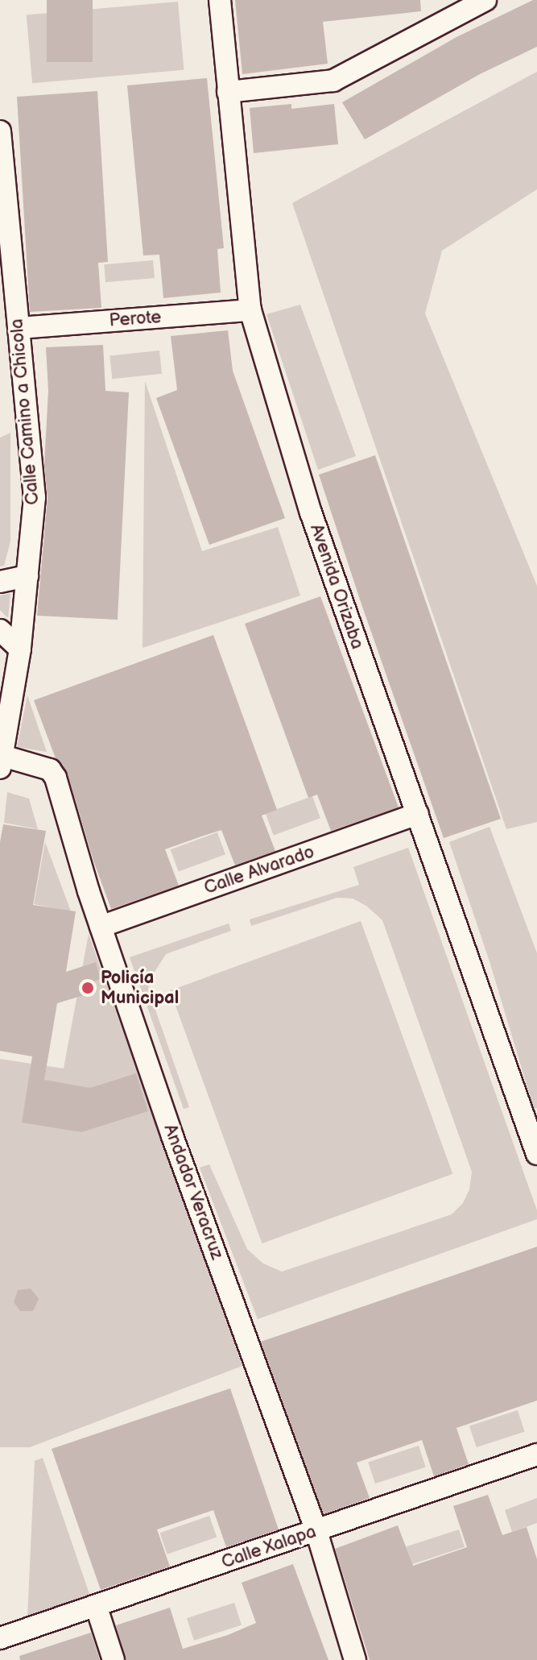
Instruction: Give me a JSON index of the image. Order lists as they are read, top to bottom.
{
  "streets": {
    "street": [
      "Perote",
      "Calle Camino a Chicola",
      "Avenida Orizaba",
      "Calle Alvarado",
      "Andador Veracruz",
      "Calle Xalapa"
    ]
  },
  "crossings": [
    ["Perote", "Calle Camino a Chicola"],
    ["Perote", "Avenida Orizaba"],
    ["Calle Camino a Chicola", "Andador Veracruz"],
    ["Avenida Orizaba", "Calle Alvarado"],
    ["Calle Alvarado", "Andador Veracruz"],
    ["Andador Veracruz", "Calle Xalapa"]
  ],
  "places": ["Policía Municipal"]
}
